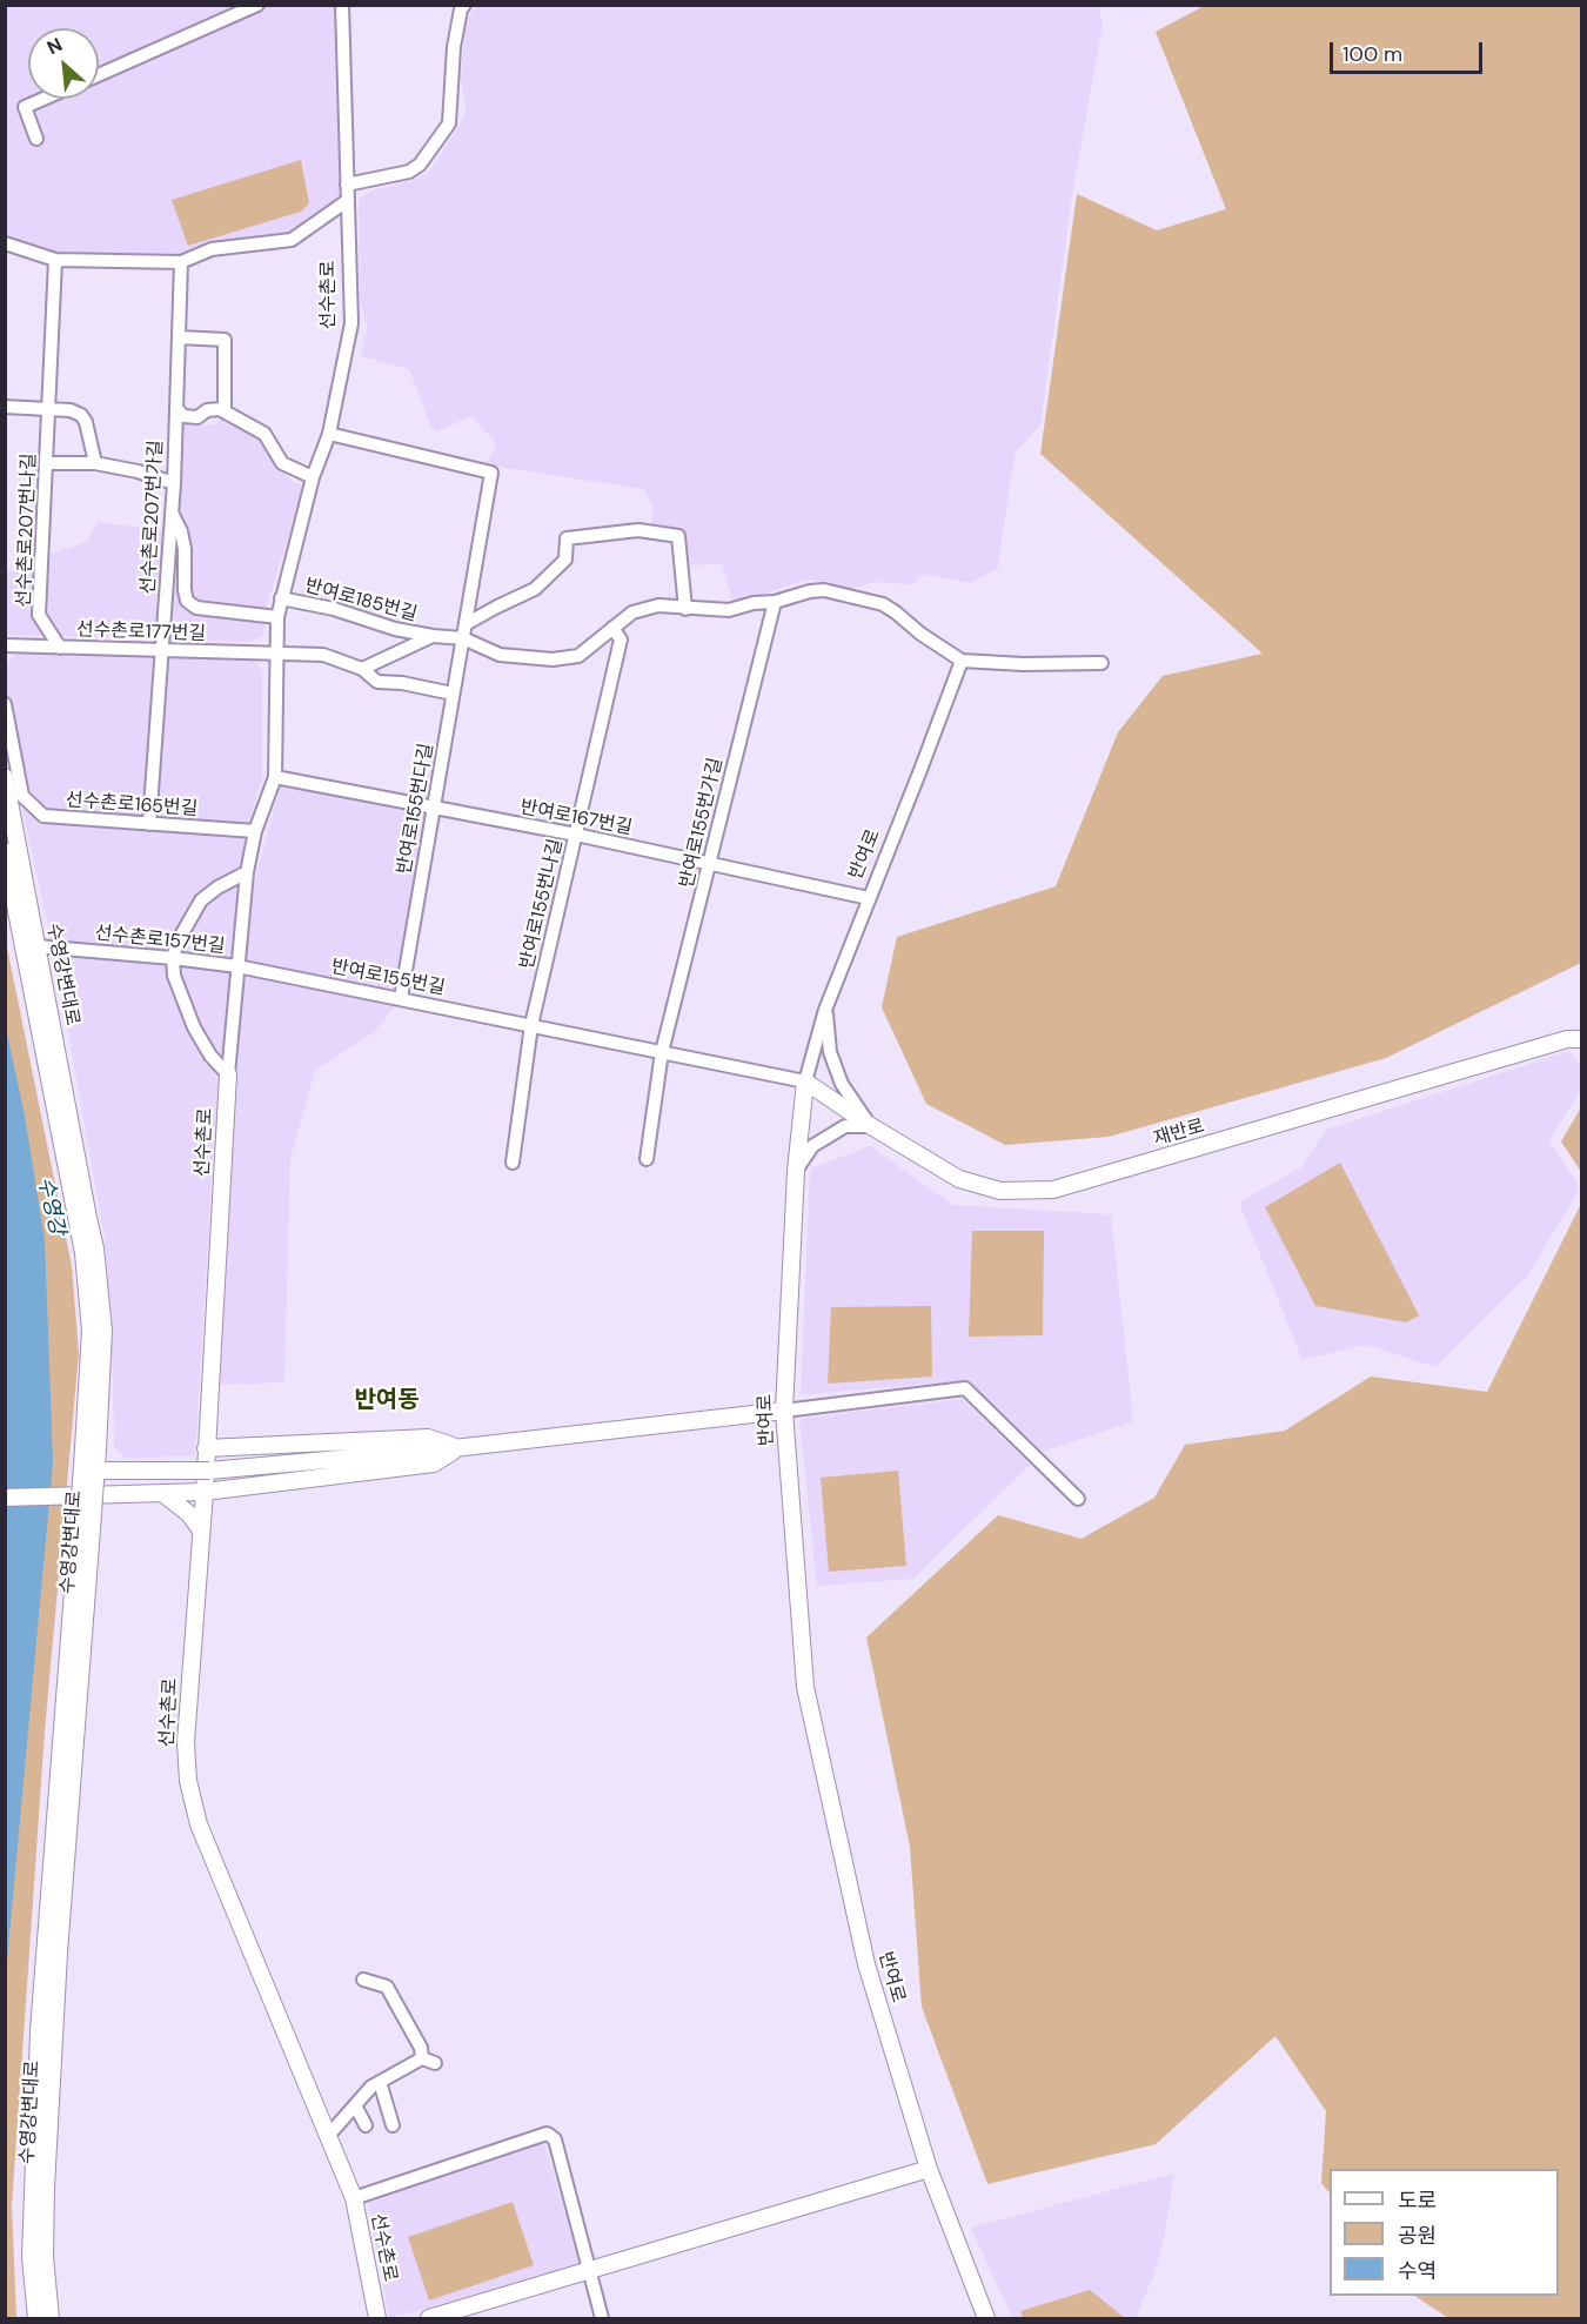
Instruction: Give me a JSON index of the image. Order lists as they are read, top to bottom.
{
  "streets": {
    "main road": [
      "선수촌로",
      "반여로",
      "수영강변대로",
      "재반로"
    ],
    "street": [
      "선수촌로207번가길",
      "선수촌로207번나길",
      "반여로185번길",
      "선수촌로177번길",
      "선수촌로165번길",
      "반여로155번다길",
      "반여로167번길",
      "반여로155번가길",
      "반여로155번나길",
      "선수촌로157번길",
      "반여로155번길"
    ]
  },
  "crossings": [
    ["선수촌로", "반여로185번길"],
    ["선수촌로", "선수촌로177번길"],
    ["선수촌로", "선수촌로165번길"],
    ["선수촌로", "반여로155번다길"],
    ["선수촌로", "반여로167번길"],
    ["선수촌로", "선수촌로157번길"],
    ["선수촌로", "반여로155번길"],
    ["선수촌로207번가길", "선수촌로177번길"],
    ["선수촌로207번가길", "선수촌로165번길"],
    ["선수촌로207번나길", "선수촌로177번길"],
    ["반여로185번길", "반여로155번다길"],
    ["반여로185번길", "반여로155번가길"],
    ["반여로185번길", "반여로"],
    ["반여로185번길", "반여로155번나길"],
    ["반여로155번다길", "반여로167번길"],
    ["반여로155번다길", "반여로155번길"],
    ["반여로167번길", "반여로155번가길"],
    ["반여로167번길", "반여로"],
    ["반여로167번길", "반여로155번나길"],
    ["반여로155번가길", "반여로155번길"],
    ["반여로", "반여로155번길"],
    ["반여로", "재반로"],
    ["반여로155번나길", "반여로155번길"],
    ["선수촌로157번길", "수영강변대로"],
    ["선수촌로157번길", "반여로155번길"],
    ["반여로155번길", "재반로"]
  ],
  "districts": ["반여동"],
  "water": ["수영강"],
  "legend": ["도로", "공원", "수역"],
  "scale_bar": "100 m",
  "north": "top left"
}
